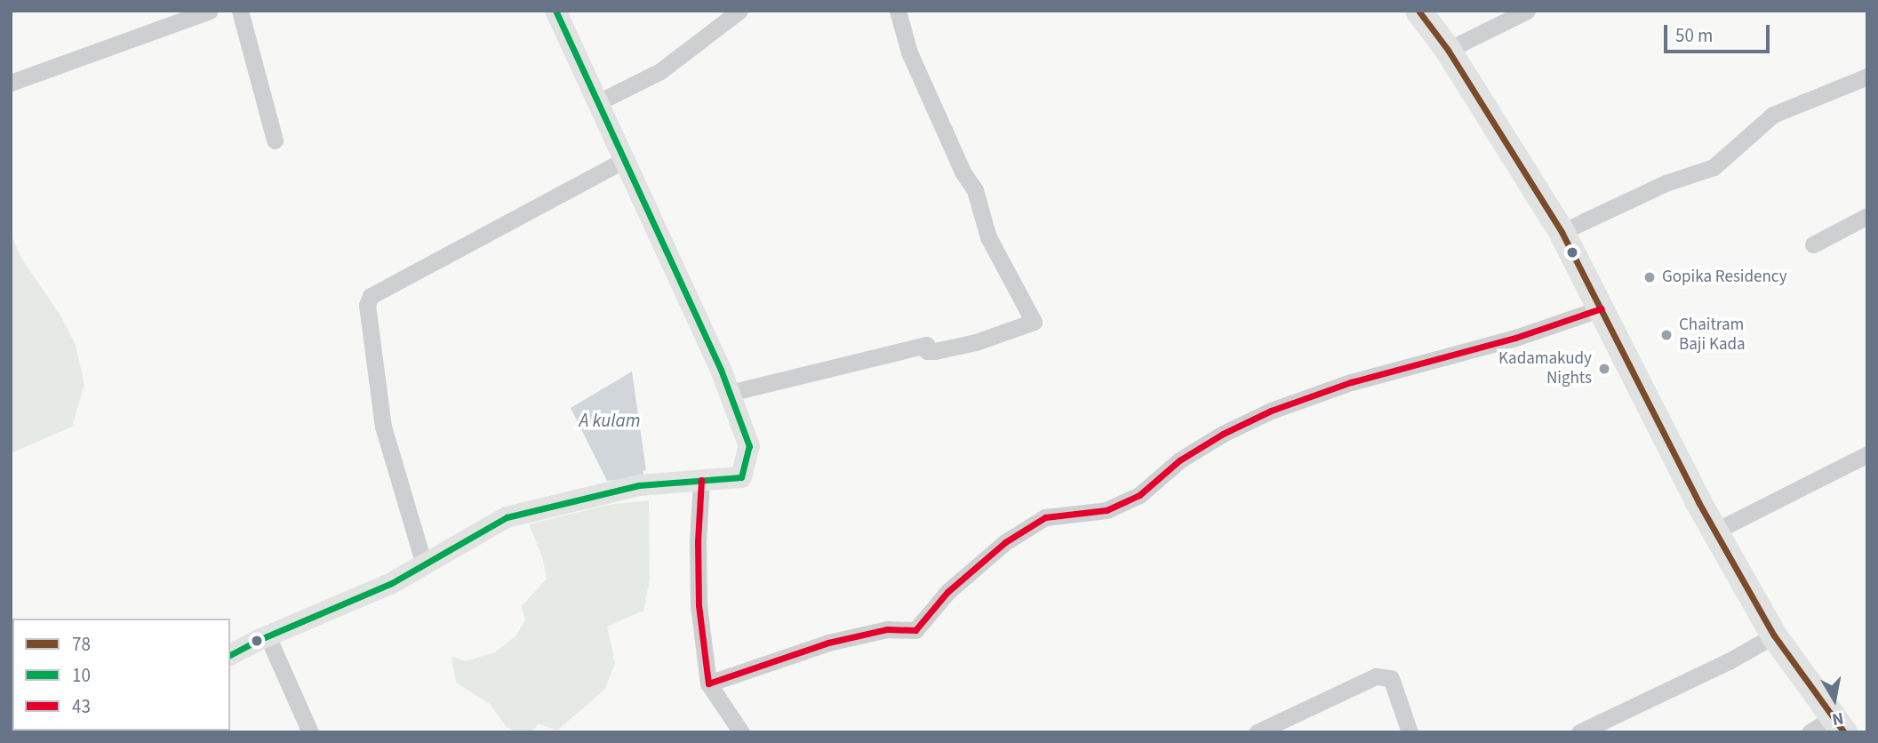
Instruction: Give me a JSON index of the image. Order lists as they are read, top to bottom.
{
  "water": ["A kulam"],
  "places": ["Gopika Residency", "Chaitram Baji Kada", "Kadamakudy Nights"],
  "lines": ["transit line 78", "transit line 10", "transit line 43"],
  "legend": ["78", "10", "43"],
  "scale_bar": "50 m",
  "north": "bottom"
}
